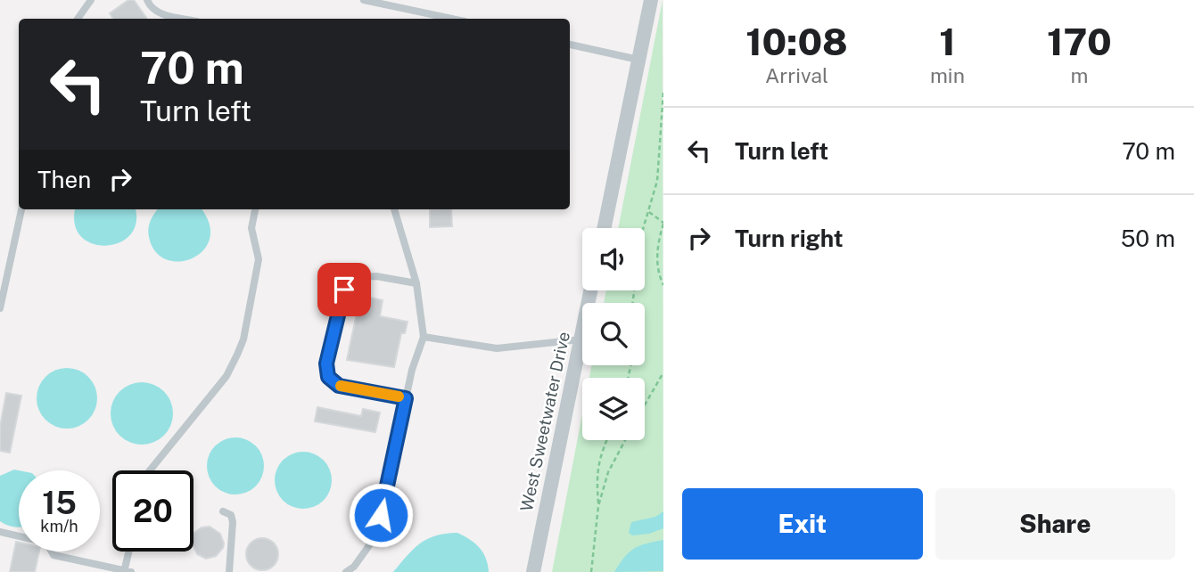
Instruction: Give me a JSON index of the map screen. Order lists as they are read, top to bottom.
{
  "streets": {
    "street": ["West Sweetwater Drive"]
  },
  "page": {
    "eta": [
      "10:08",
      "Arrival",
      "1",
      "min",
      "170",
      "m"
    ],
    "turn": ["70 m", "Turn left"],
    "list": [
      {
        "name": "Turn left",
        "value": "70 m"
      },
      {
        "name": "Turn right",
        "value": "50 m"
      }
    ],
    "then": "Then",
    "speed": "15 km/h",
    "limit": "20",
    "buttons": ["Exit", "Share"]
  }
}
